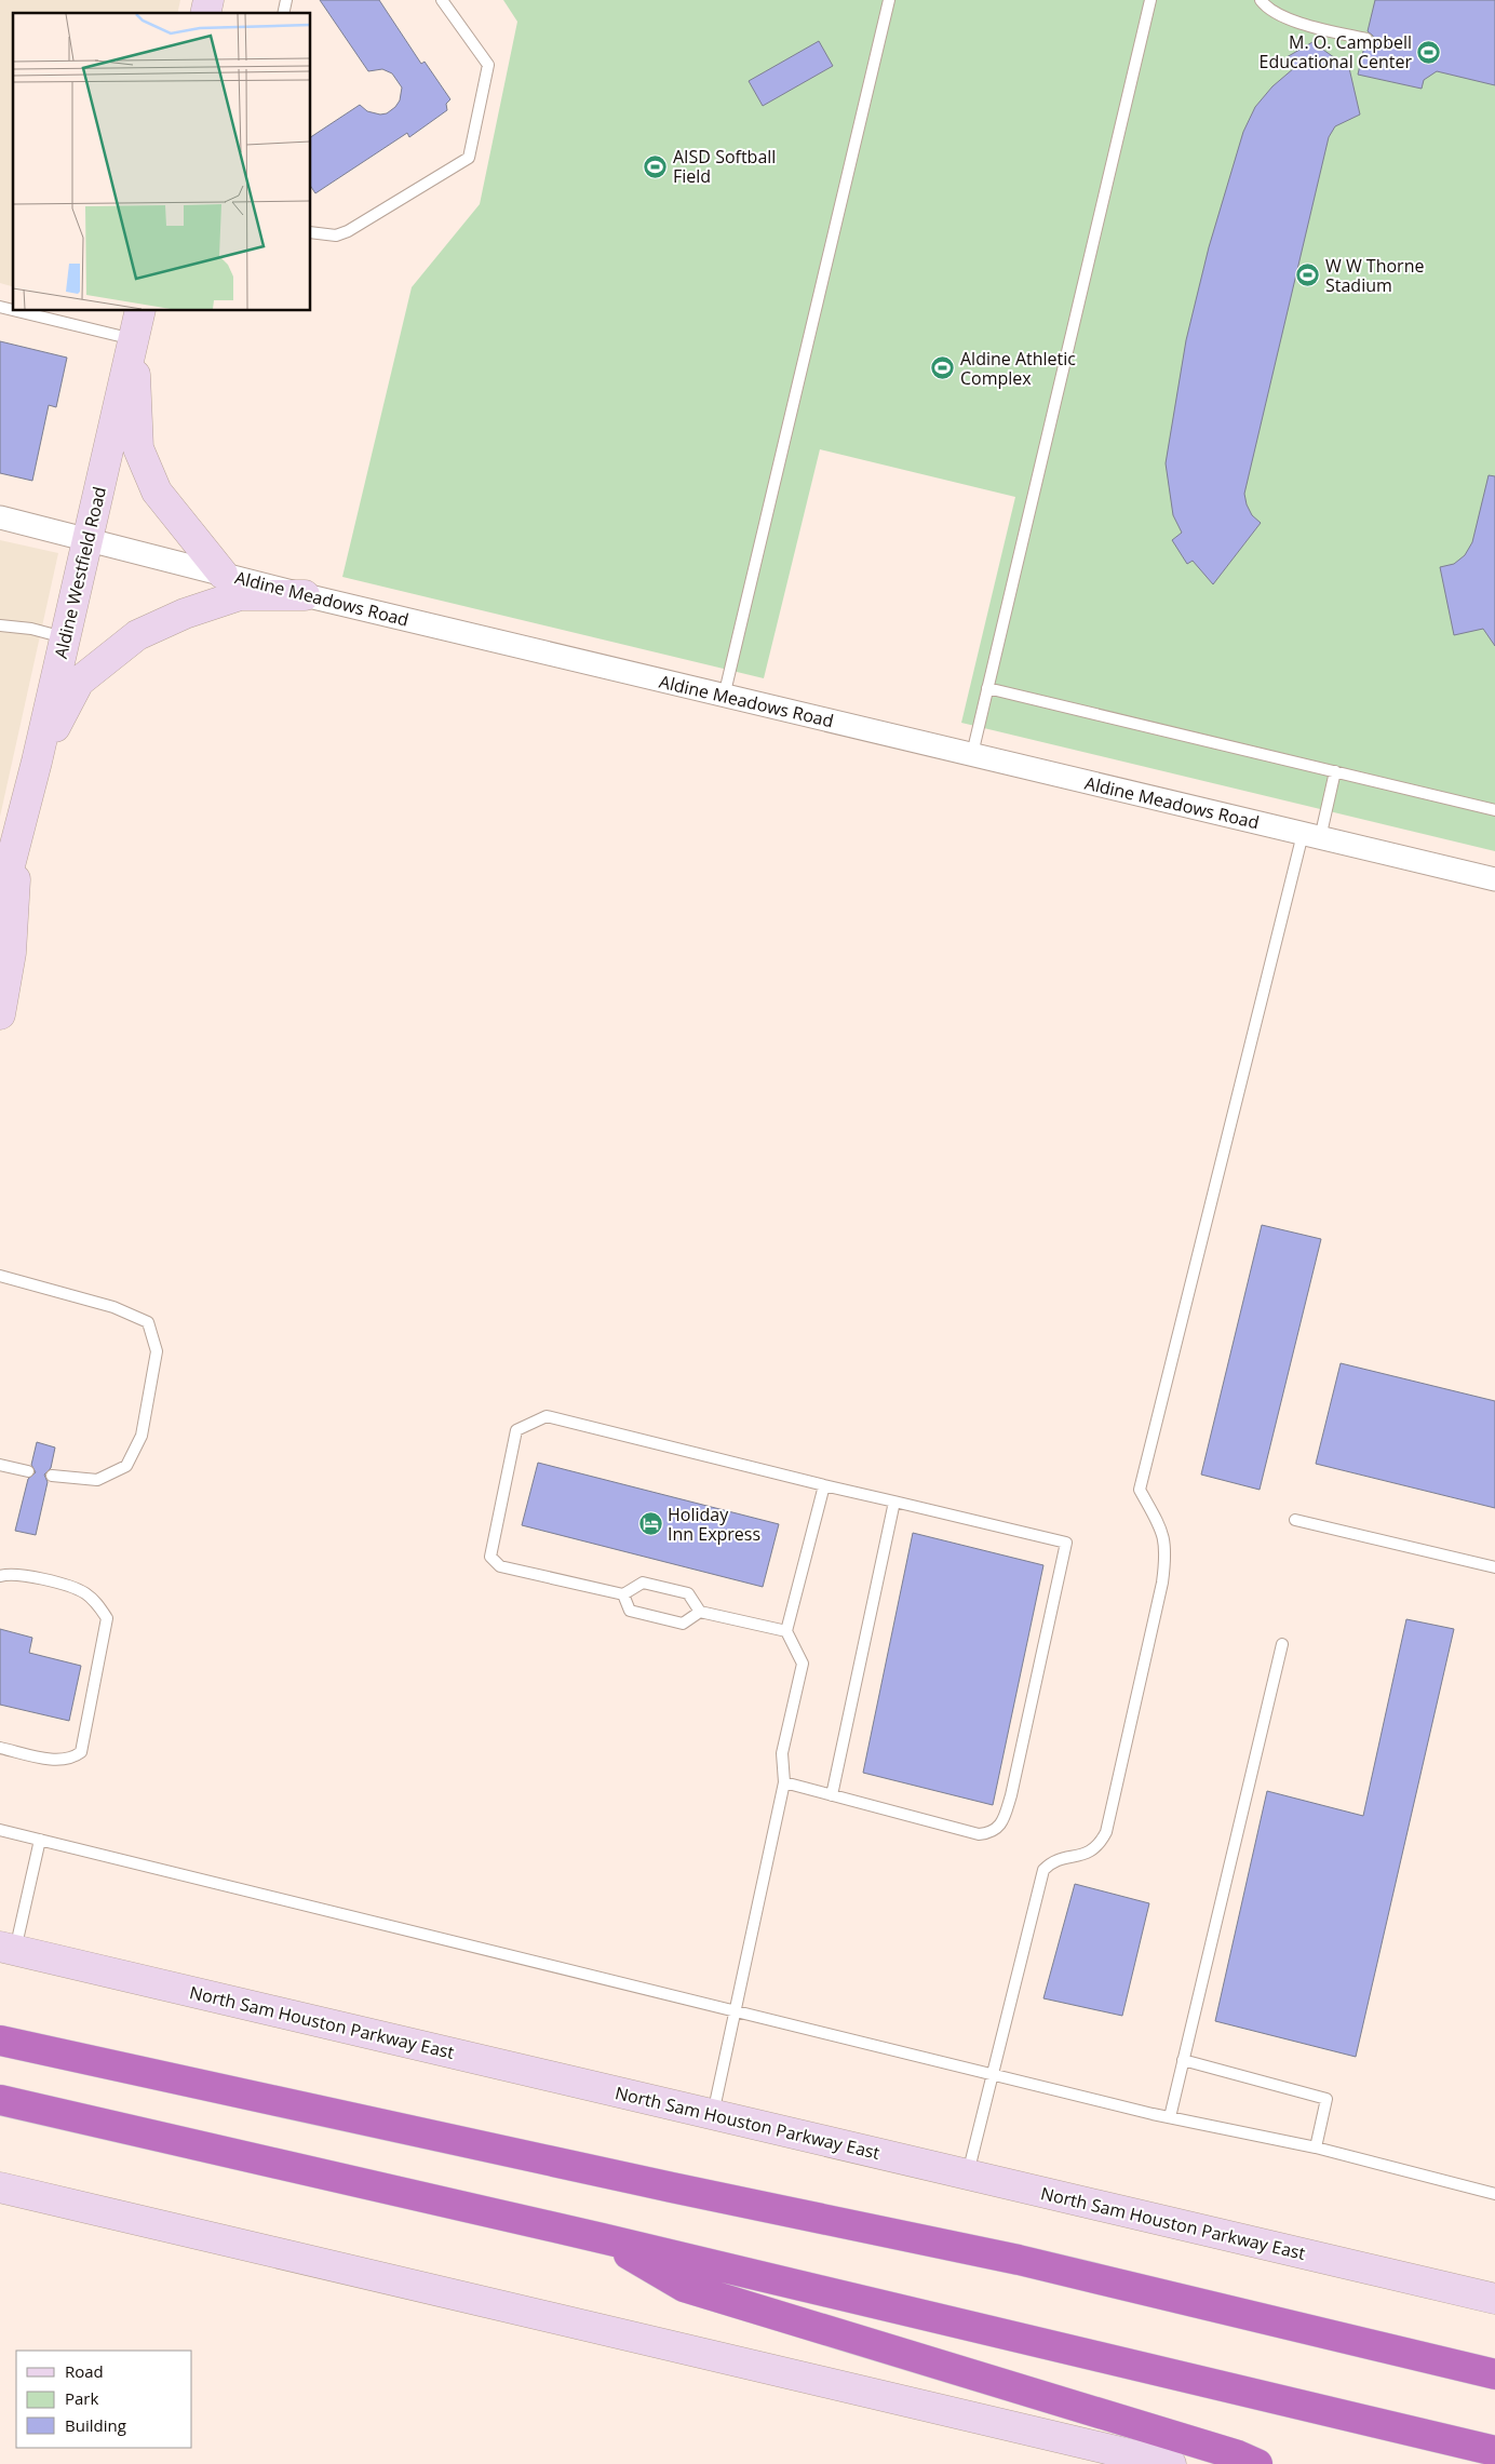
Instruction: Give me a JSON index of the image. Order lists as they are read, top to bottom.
{
  "streets": {
    "main road": ["Aldine Westfield Road", "North Sam Houston Parkway East"],
    "street": ["Aldine Meadows Road"]
  },
  "crossings": [
    ["Aldine Westfield Road", "Aldine Meadows Road"]
  ],
  "places": {
    "sports": [
      "M. O. Campbell Educational Center",
      "AISD Softball Field",
      "W W Thorne Stadium",
      "Aldine Athletic Complex"
    ],
    "hotel": ["Holiday Inn Express"]
  },
  "legend": ["Road", "Park", "Building"]
}
